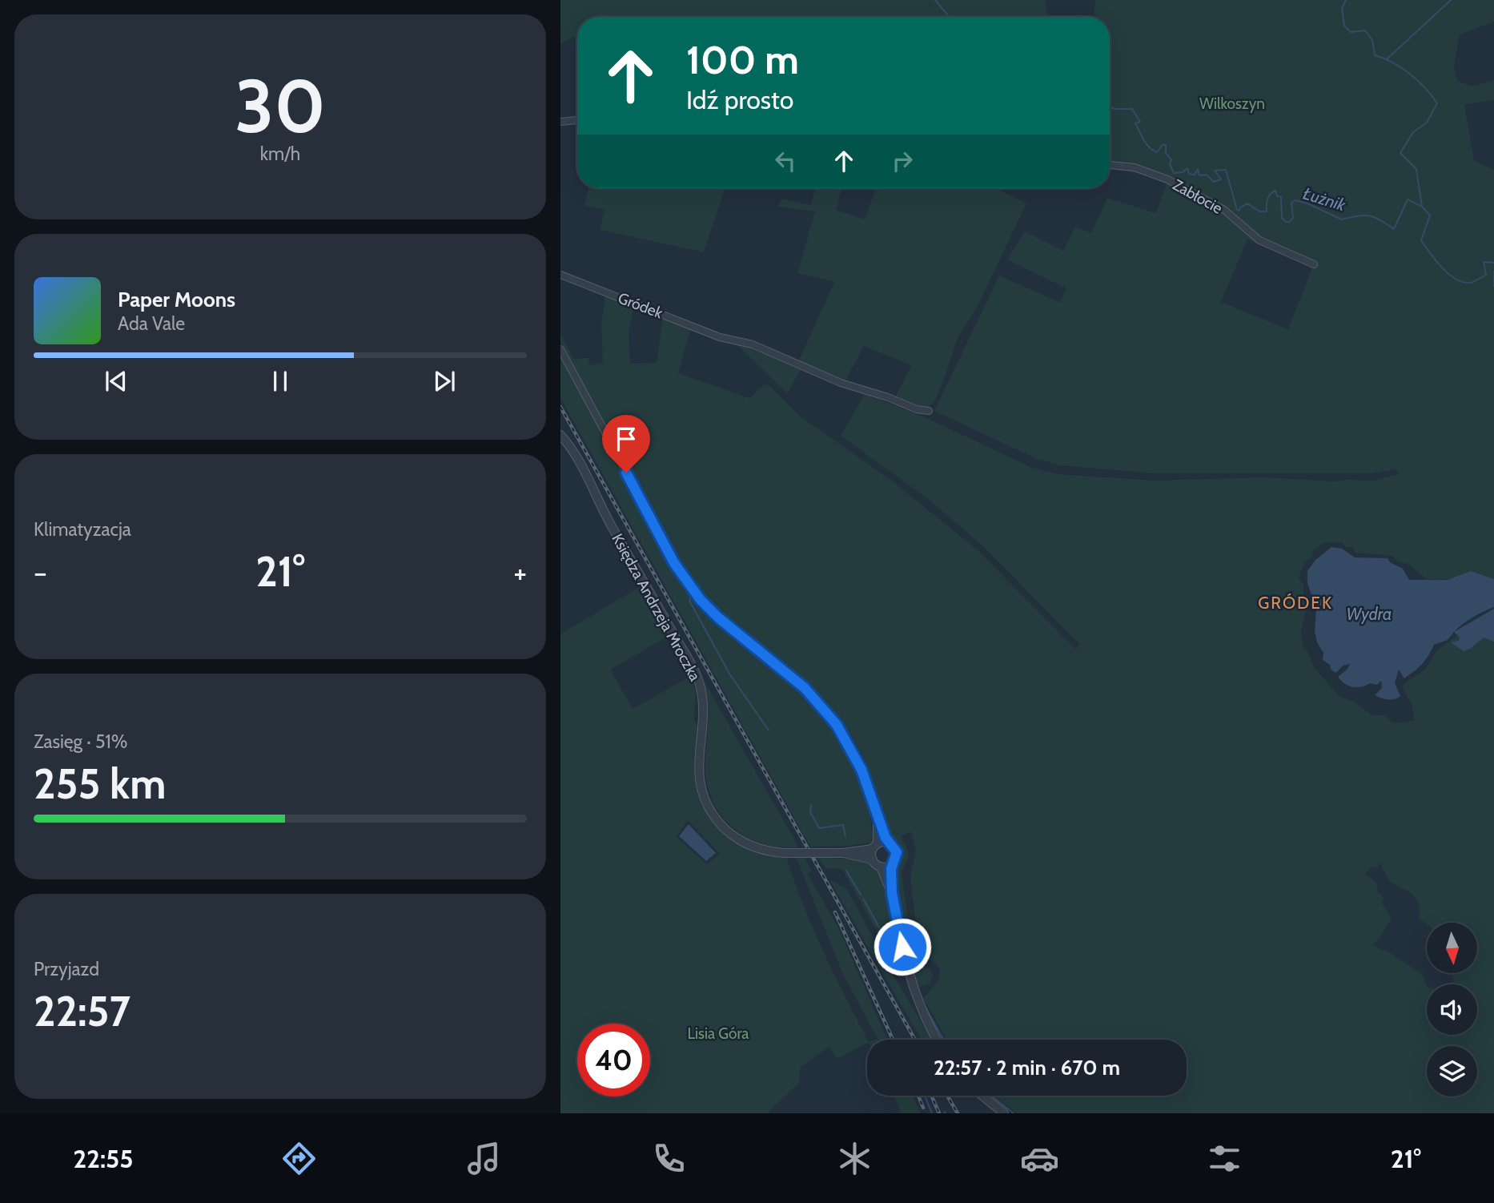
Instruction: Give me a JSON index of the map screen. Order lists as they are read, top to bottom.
{
  "streets": {
    "street": ["Zabłocie", "Gródek", "Księdza Andrzeja Mroczka"]
  },
  "districts": ["GRÓDEK"],
  "water": ["Łużnik", "Wydra"],
  "parks": ["Wilkoszyn", "Lisia Góra"],
  "north": "bottom",
  "page": {
    "tile": [
      ["30", "km/h"],
      "Klimatyzacja",
      ["Zasięg · 51%", "255 km"],
      ["Przyjazd", "22:57"]
    ],
    "turn": ["100 m", "Idź prosto"],
    "song": ["Paper Moons", "Ada Vale"],
    "heat": ["−", "21°", "+"],
    "limit": "40",
    "trip": "22:57 · 2 min · 670 m",
    "tabs": ["22:55", "21°"]
  }
}
